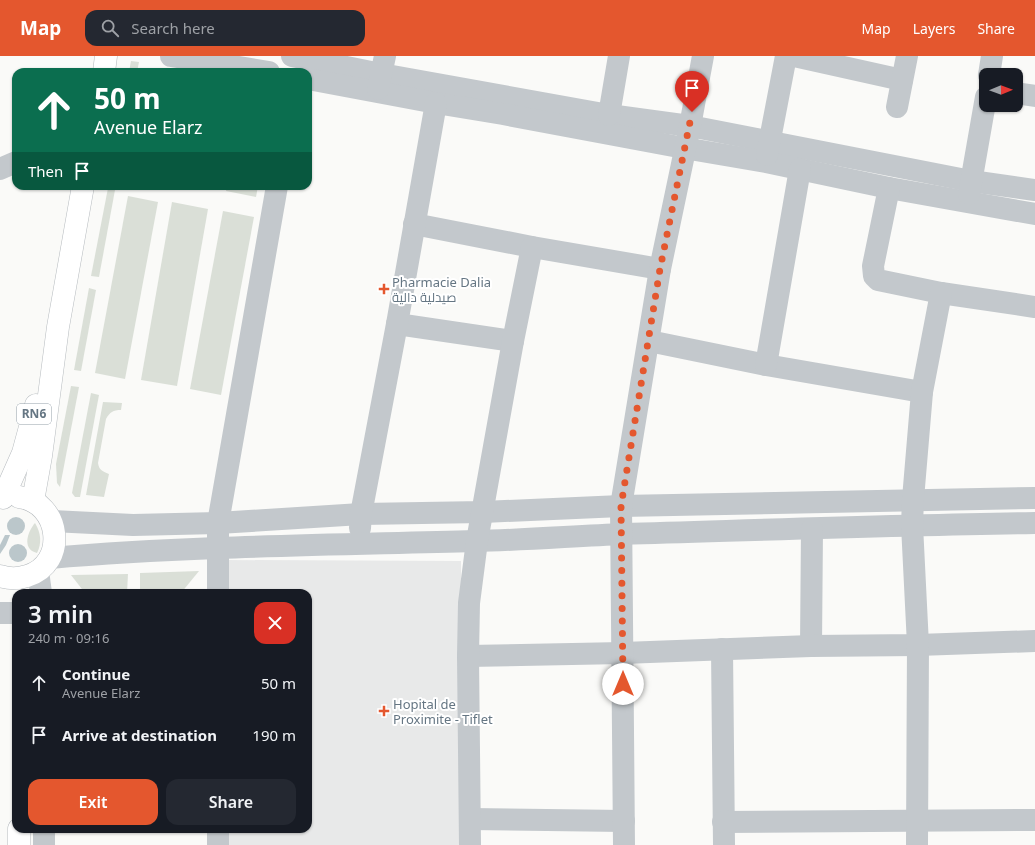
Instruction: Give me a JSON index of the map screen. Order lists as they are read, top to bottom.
{
  "streets": {
    "main road": ["RN6"]
  },
  "places": {
    "health": ["Pharmacie Dalia صيدلية دالية", "Hopital de Proximite - Tiflet"]
  },
  "north": "right",
  "page": {
    "header": "Map",
    "search": "Search here",
    "nav": ["Map", "Layers", "Share"],
    "turn": ["50 m", "Avenue Elarz"],
    "then": "Then",
    "heading": ["3 min", "240 m · 09:16"],
    "list": [
      {
        "name": "Continue",
        "note": "Avenue Elarz",
        "value": "50 m"
      },
      {
        "name": "Arrive at destination",
        "value": "190 m"
      }
    ],
    "buttons": ["Exit", "Share"]
  }
}
